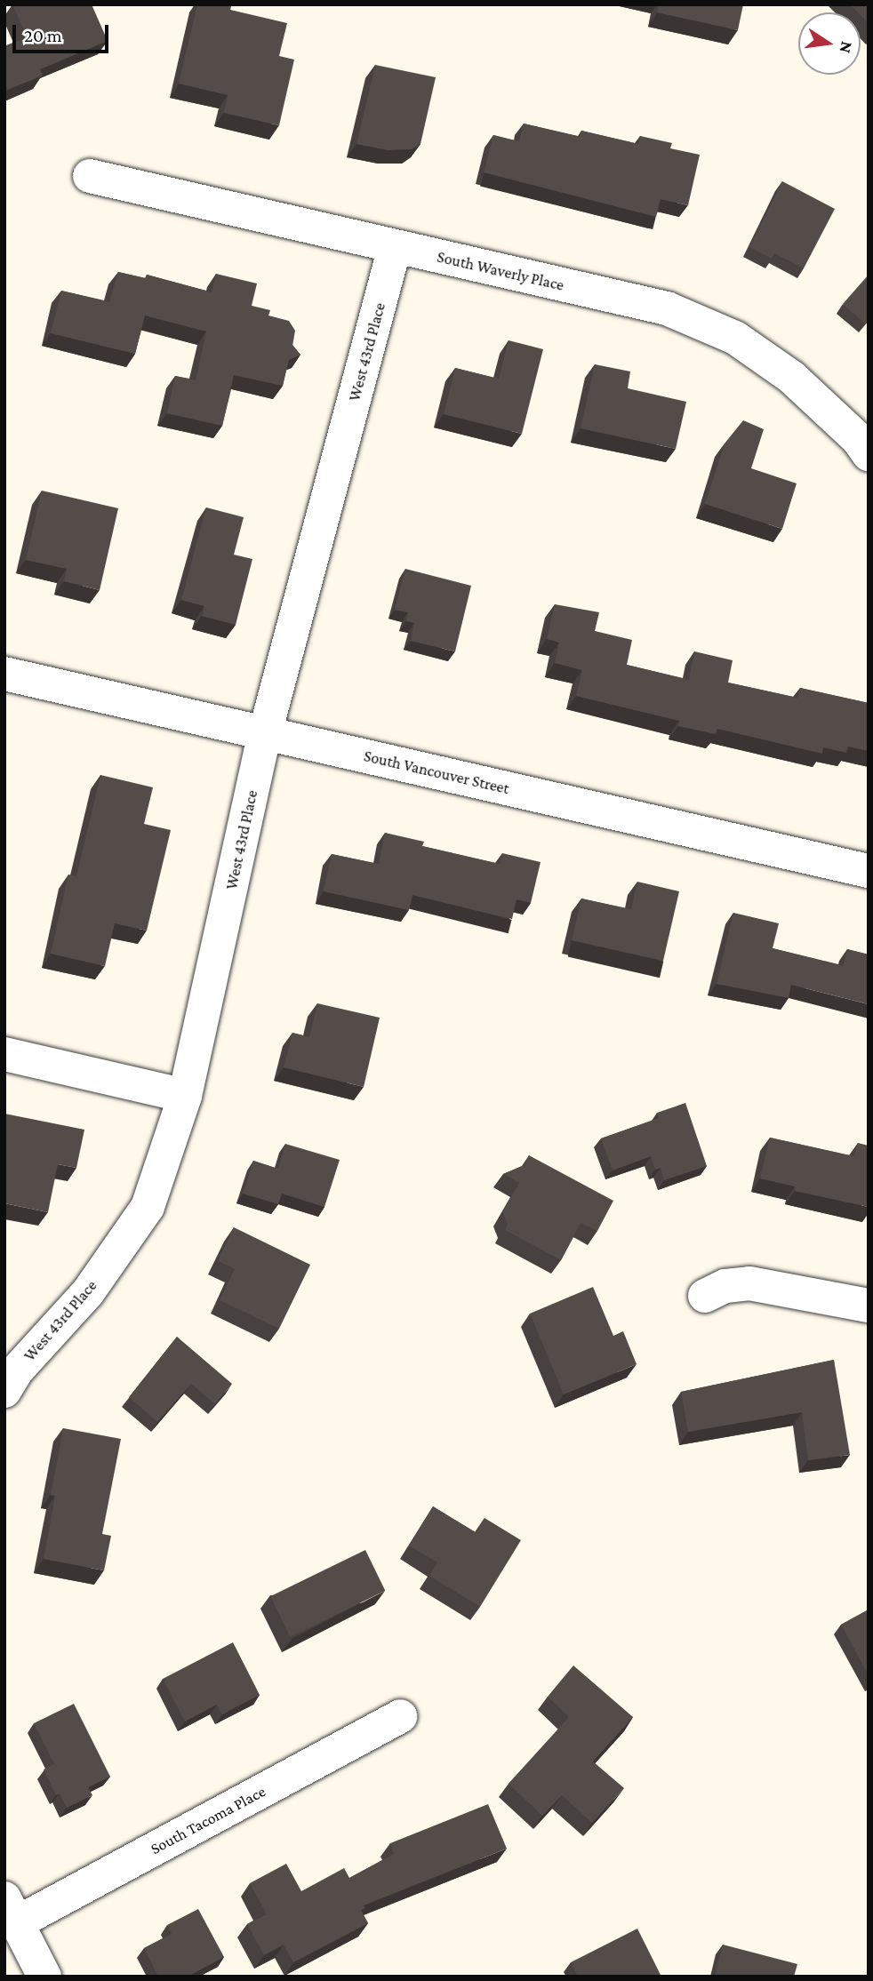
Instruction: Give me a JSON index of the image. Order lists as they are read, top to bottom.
{
  "streets": {
    "street": [
      "South Waverly Place",
      "West 43rd Place",
      "South Vancouver Street",
      "South Tacoma Place"
    ]
  },
  "crossings": [
    ["South Waverly Place", "West 43rd Place"],
    ["West 43rd Place", "South Vancouver Street"]
  ],
  "scale_bar": "20 m",
  "north": "right"
}
